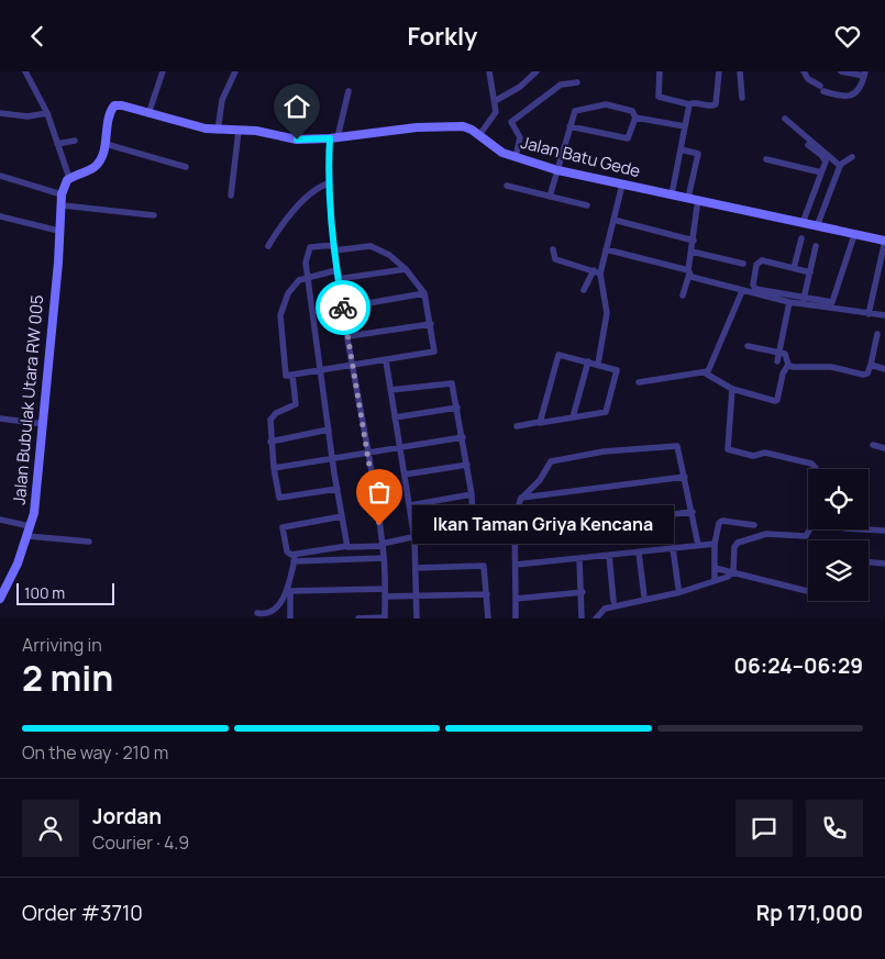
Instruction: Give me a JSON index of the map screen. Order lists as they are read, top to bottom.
{
  "streets": {
    "street": ["Jalan Batu Gede", "Jalan Bubulak Utara RW 005"]
  },
  "places": ["Ikan Taman Griya Kencana"],
  "scale_bar": "100 m",
  "page": {
    "header": "Forkly",
    "bubble": "Ikan Taman Griya Kencana",
    "scale": "100 m",
    "heading": ["2 min", "Arriving in", "06:24–06:29"],
    "panel": [
      "Jordan",
      "Courier · 4.9",
      "Order #3710",
      "Rp 171,000"
    ],
    "bar": "On the way · 210 m"
  }
}
